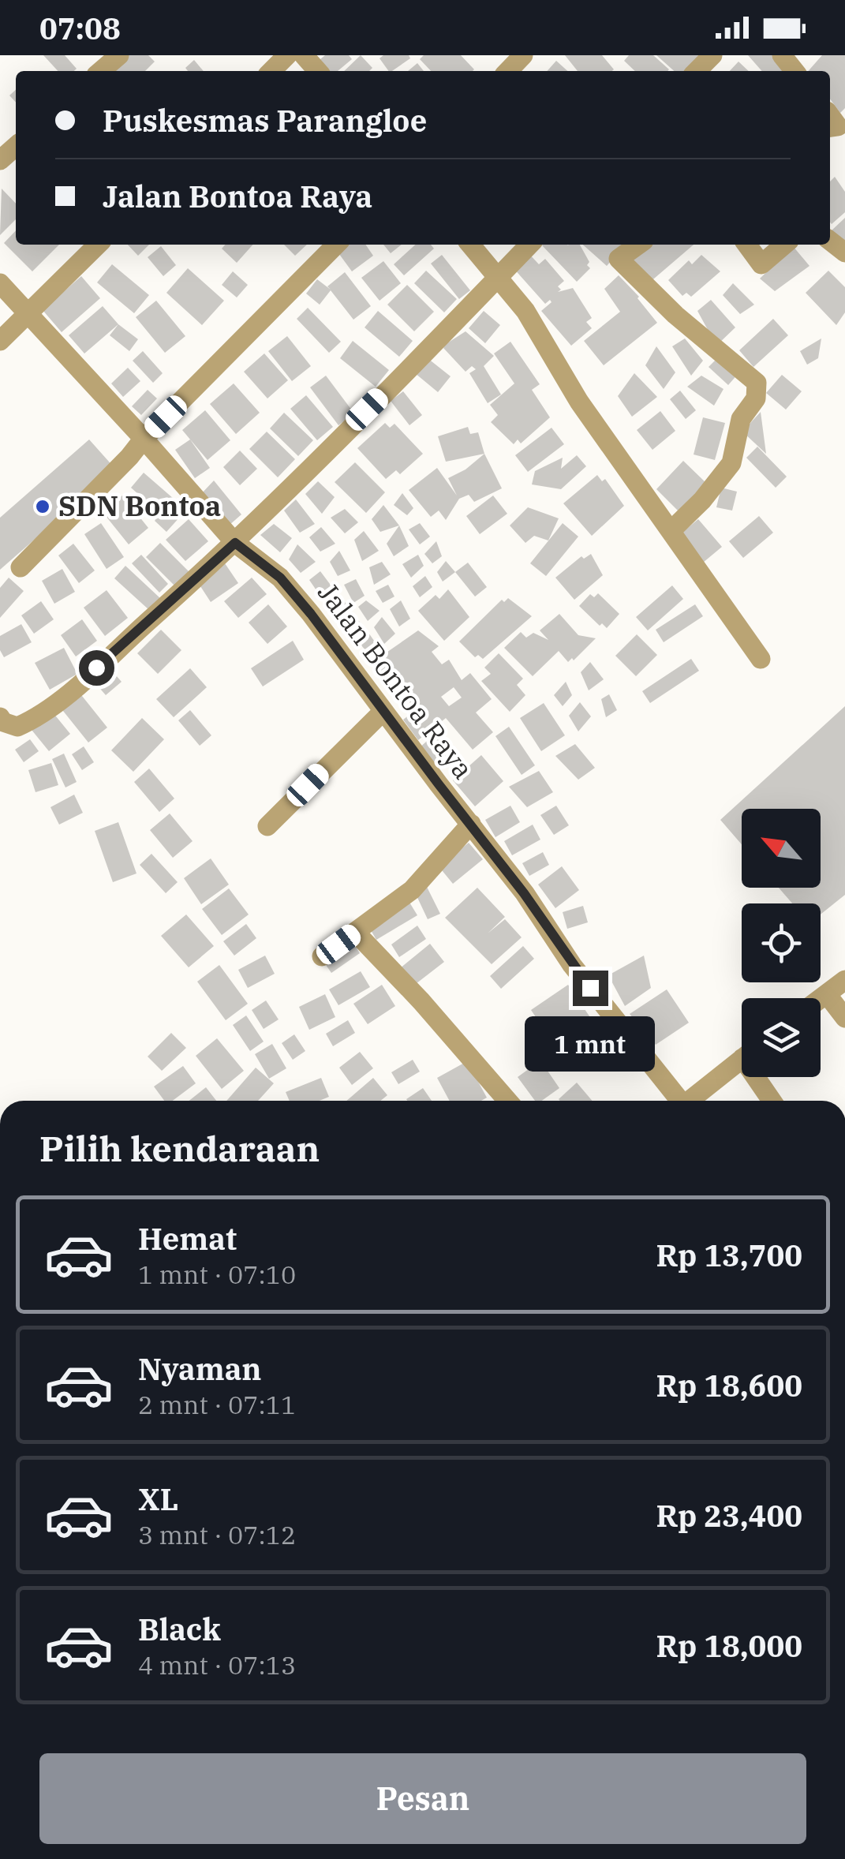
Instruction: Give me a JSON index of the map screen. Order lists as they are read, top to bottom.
{
  "streets": {
    "street": ["Jalan Bontoa Raya"]
  },
  "places": ["SDN Bontoa"],
  "north": "top left",
  "page": {
    "status": "07:08",
    "banner": ["Puskesmas Parangloe", "Jalan Bontoa Raya"],
    "bubble": "1 mnt",
    "heading": "Pilih kendaraan",
    "list": [
      {
        "name": "Hemat",
        "note": "1 mnt · 07:10",
        "value": "Rp 13,700"
      },
      {
        "name": "Nyaman",
        "note": "2 mnt · 07:11",
        "value": "Rp 18,600"
      },
      {
        "name": "XL",
        "note": "3 mnt · 07:12",
        "value": "Rp 23,400"
      },
      {
        "name": "Black",
        "note": "4 mnt · 07:13",
        "value": "Rp 18,000"
      }
    ],
    "buttons": "Pesan"
  }
}
